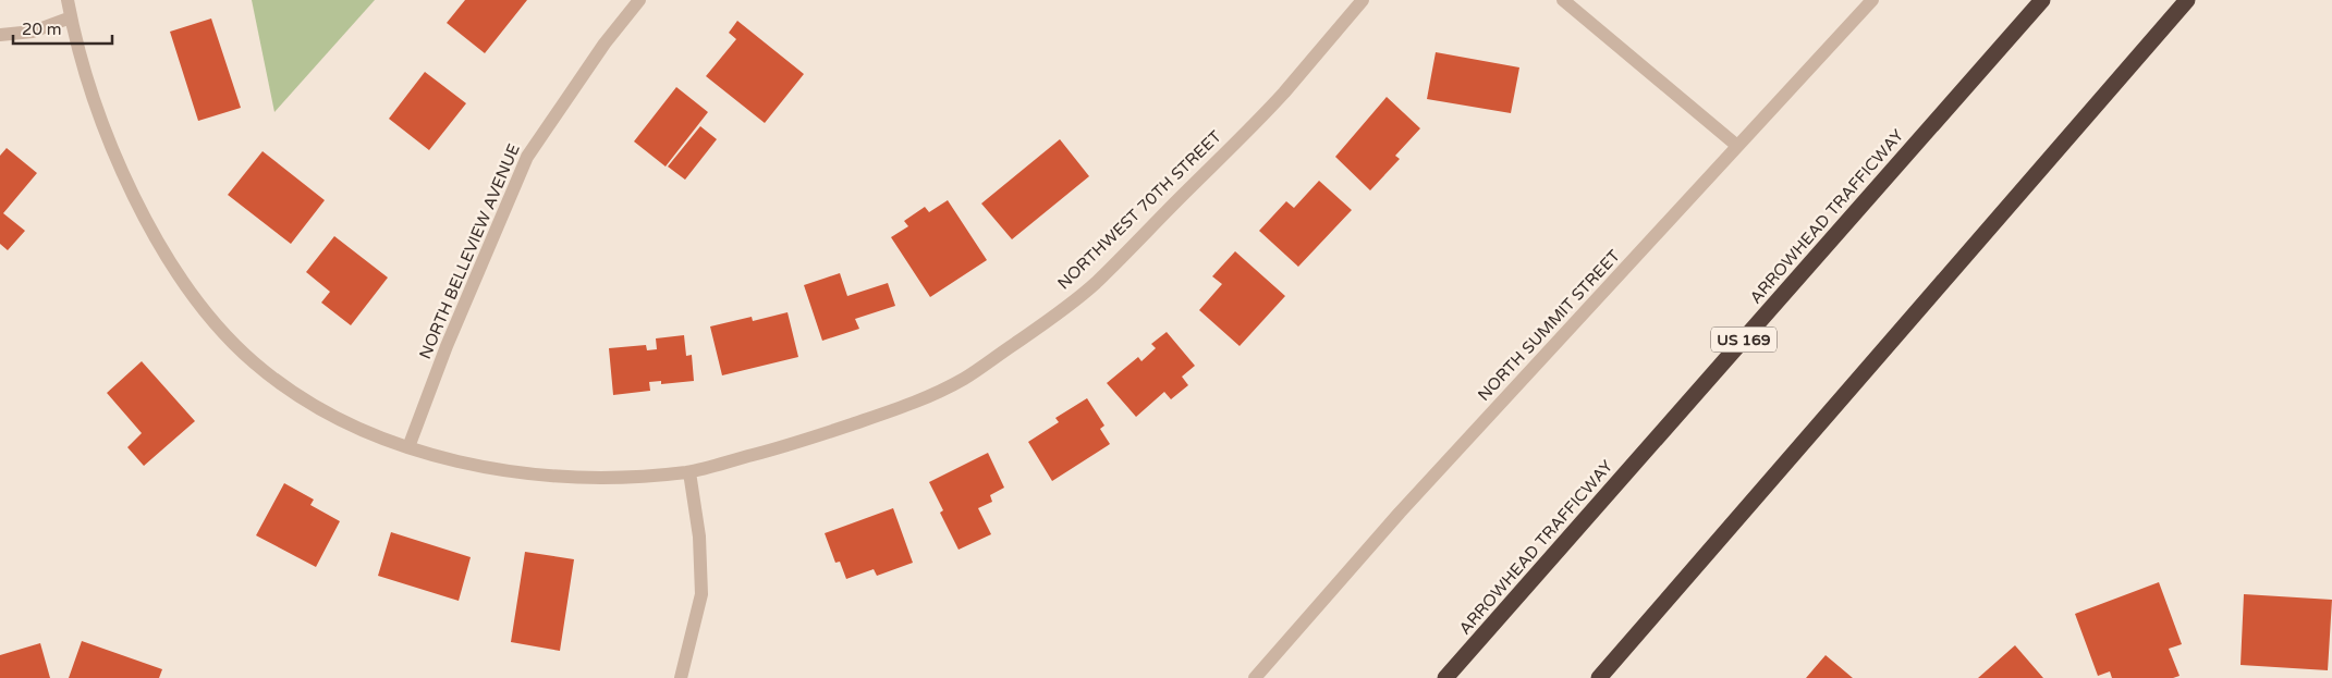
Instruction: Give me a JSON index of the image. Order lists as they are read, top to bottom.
{
  "streets": {
    "highway": ["ARROWHEAD TRAFFICWAY", "US 169"],
    "street": ["NORTHWEST 70TH STREET", "NORTH BELLEVIEW AVENUE", "NORTH SUMMIT STREET"]
  },
  "crossings": [
    ["NORTHWEST 70TH STREET", "NORTH BELLEVIEW AVENUE"]
  ],
  "scale_bar": "20 m"
}
